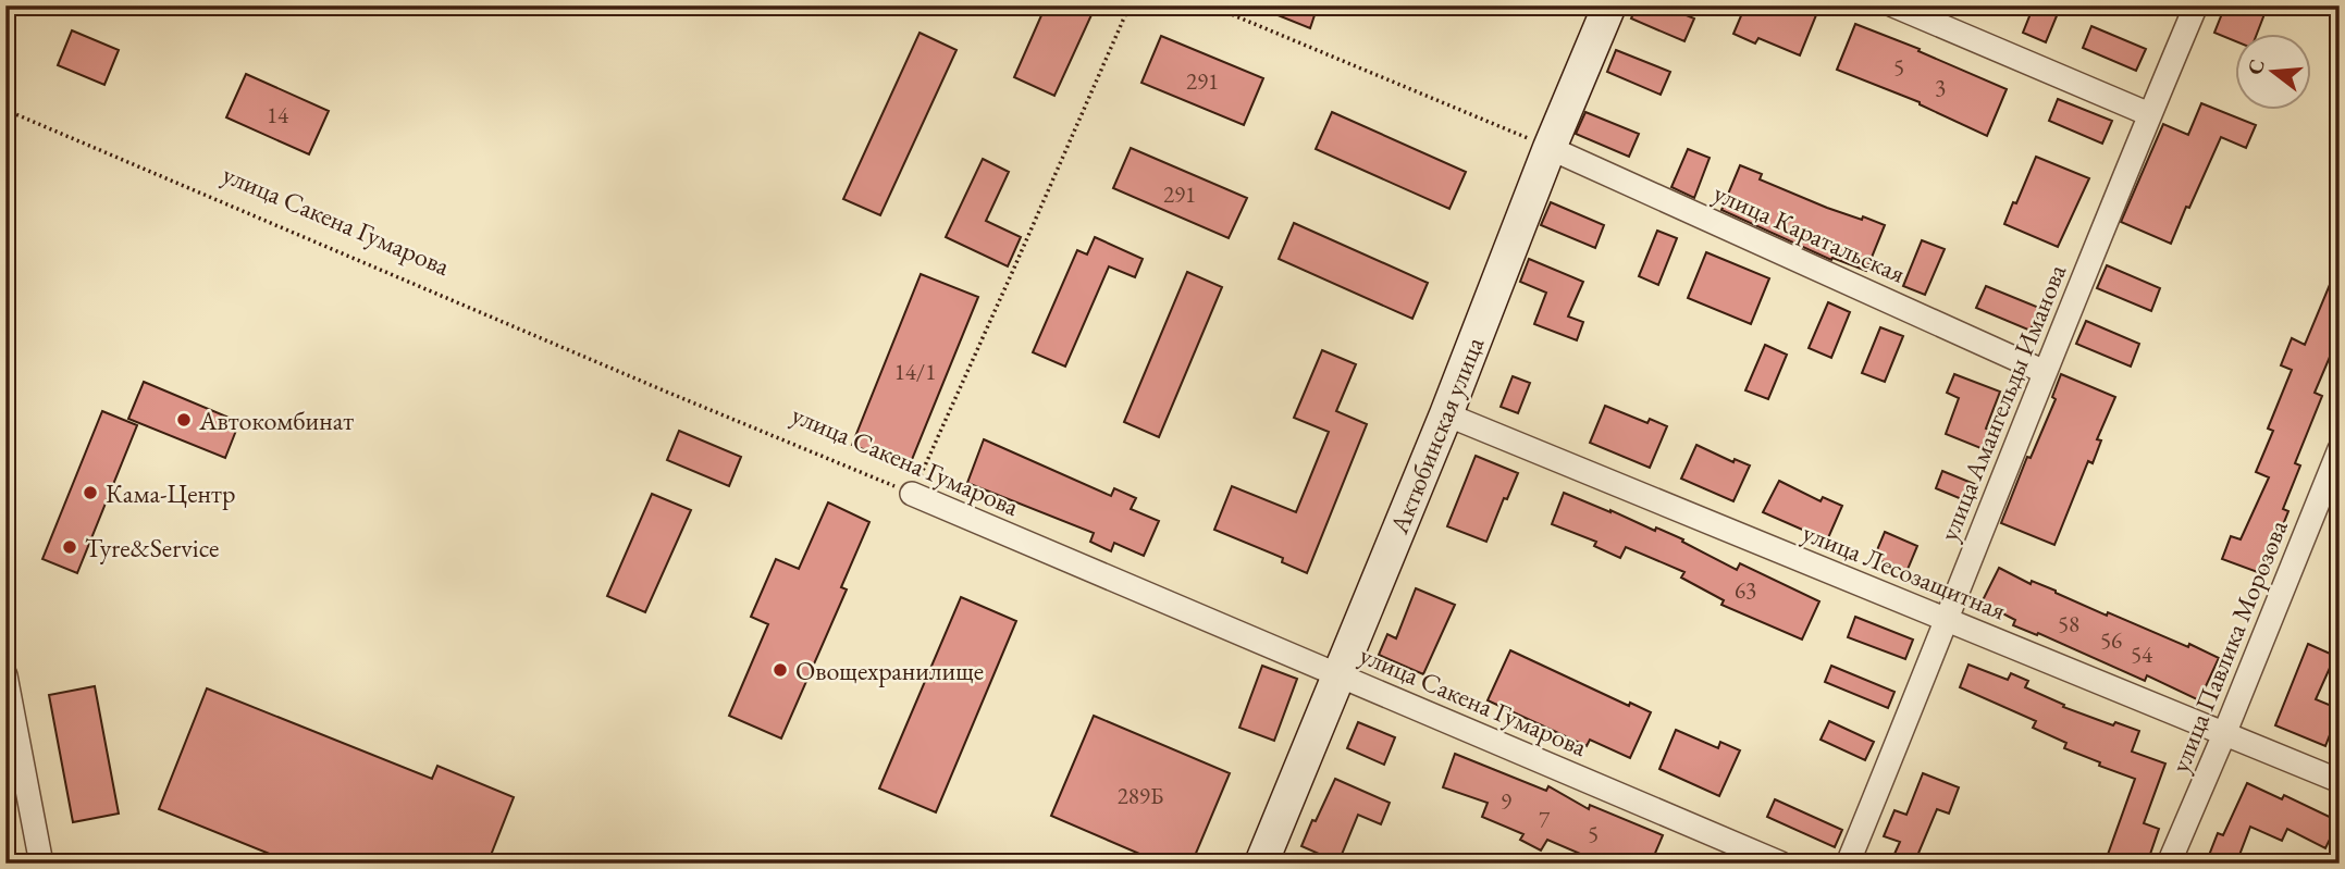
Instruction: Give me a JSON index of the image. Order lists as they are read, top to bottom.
{
  "streets": {
    "street": [
      "улица Сакена Гумарова",
      "улица Каратальская",
      "улица Амангельды Иманова",
      "Актюбинская улица",
      "улица Лесозащитная",
      "улица Павлика Морозова"
    ]
  },
  "crossings": [
    ["улица Сакена Гумарова", "Актюбинская улица"],
    ["улица Каратальская", "улица Амангельды Иманова"],
    ["улица Каратальская", "Актюбинская улица"],
    ["улица Амангельды Иманова", "улица Лесозащитная"],
    ["Актюбинская улица", "улица Лесозащитная"],
    ["улица Лесозащитная", "улица Павлика Морозова"]
  ],
  "places": [
    "Автокомбинат",
    "Кама-Центр",
    "Tyre&Service",
    "Овощехранилище"
  ],
  "house_numbers": [
    "5",
    "291",
    "3",
    "14",
    "291",
    "14/1",
    "63",
    "58",
    "56",
    "54",
    "289Б",
    "9",
    "7",
    "5"
  ],
  "north": "left"
}
